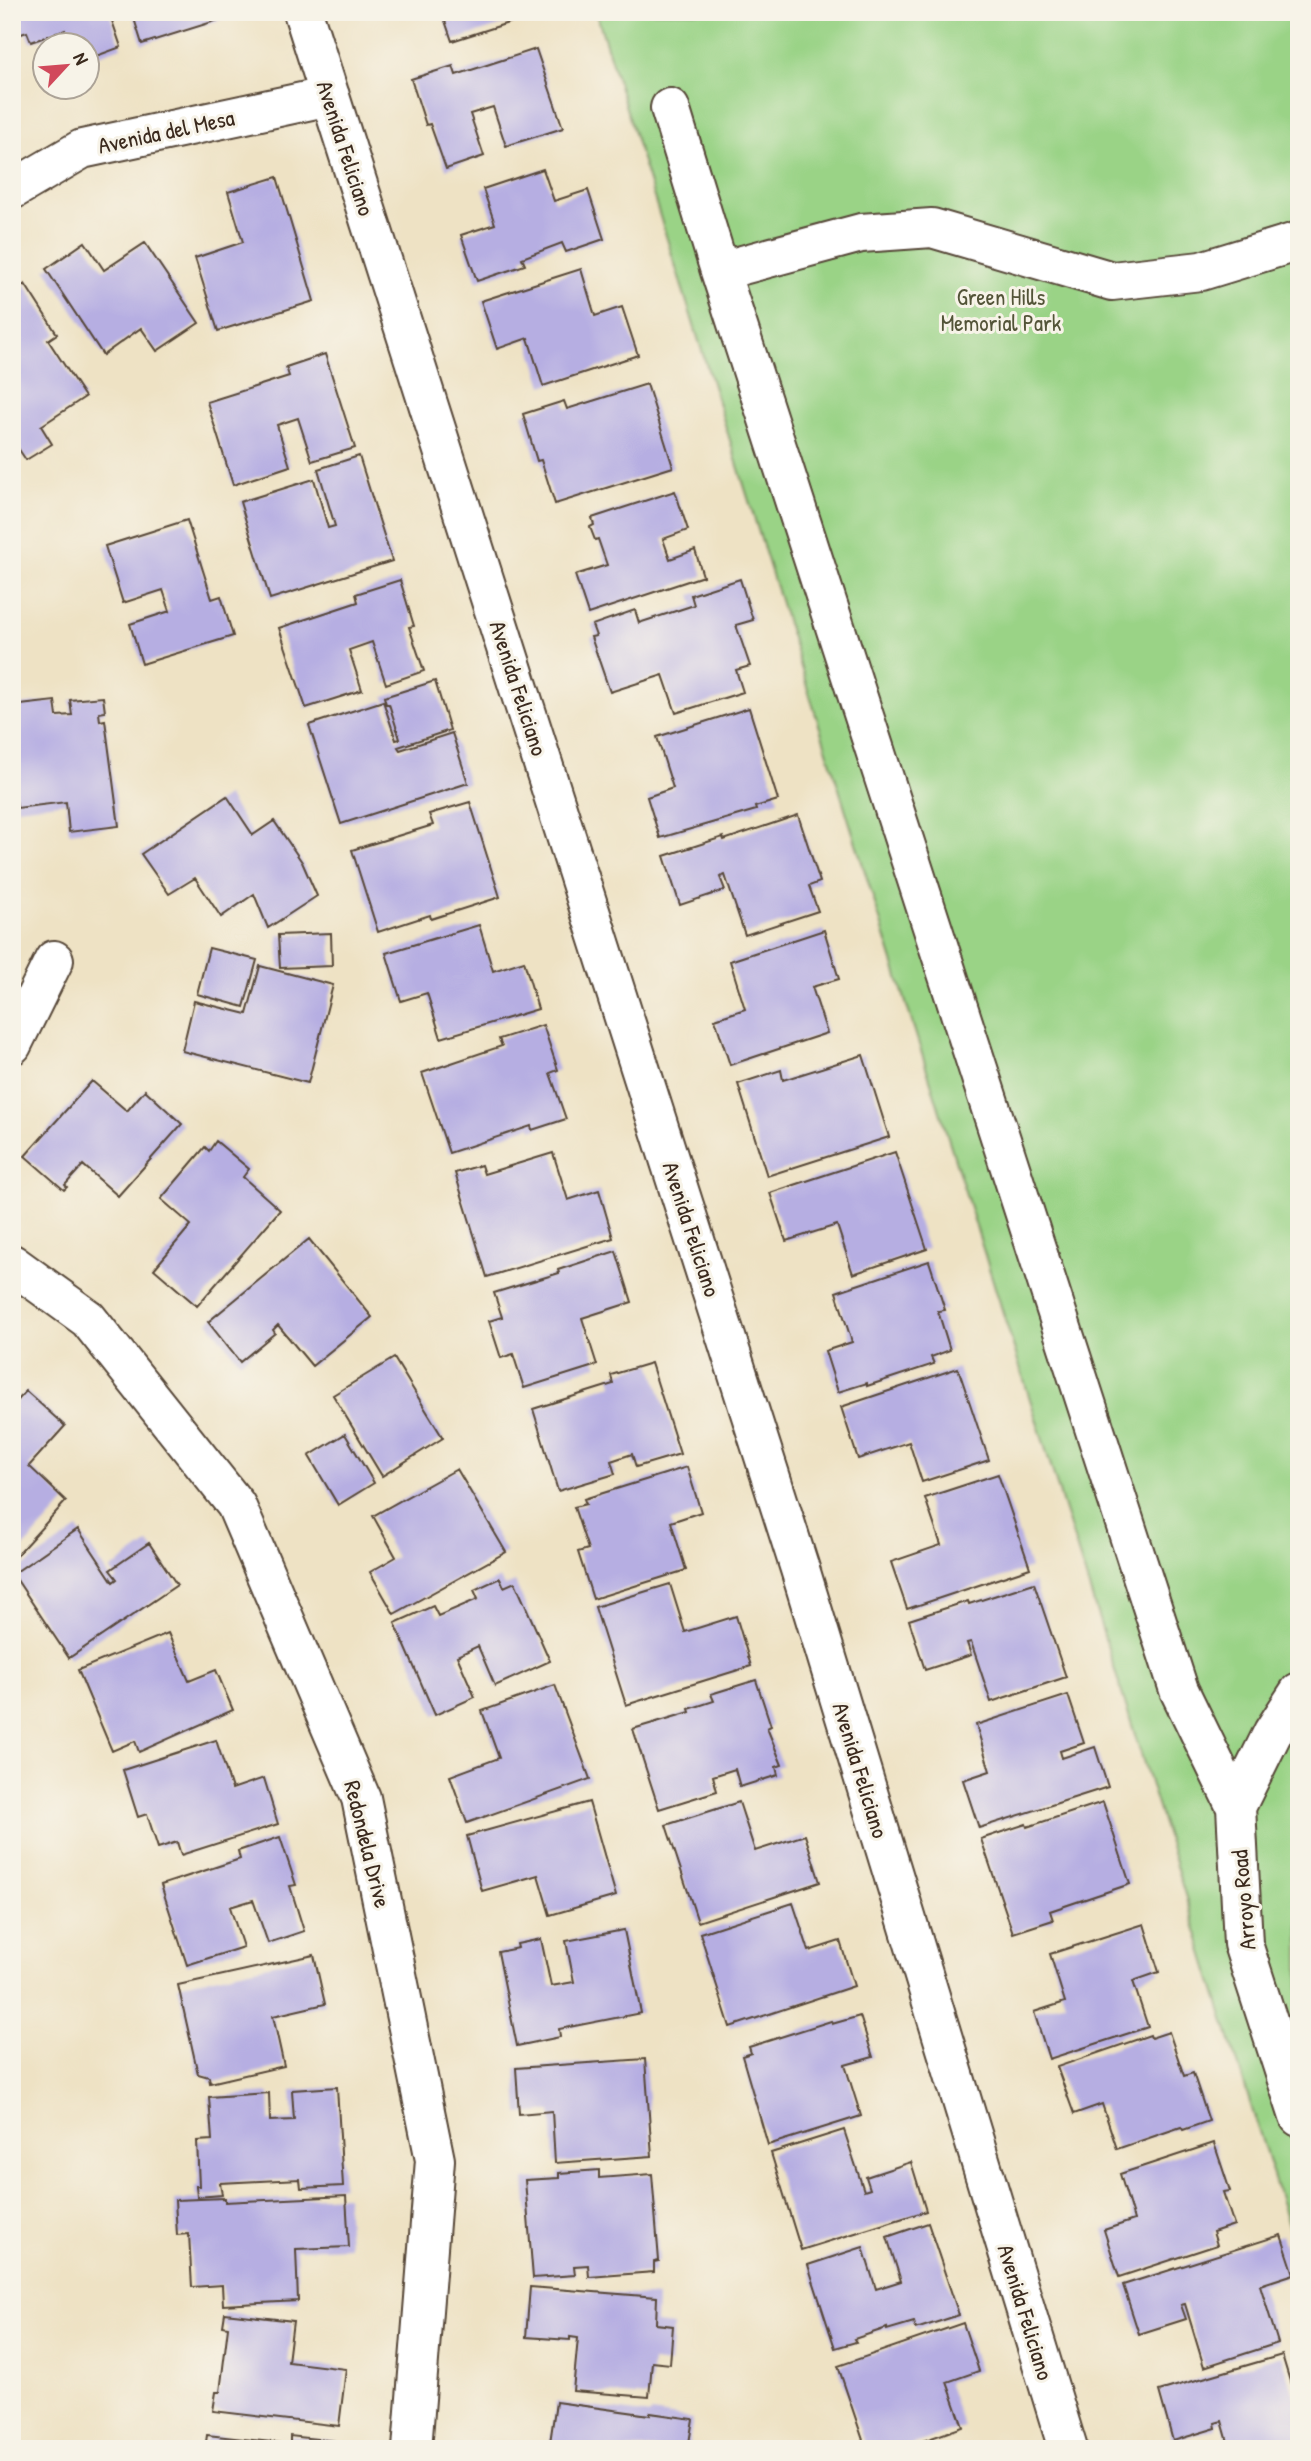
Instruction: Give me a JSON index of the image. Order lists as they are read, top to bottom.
{
  "streets": {
    "street": [
      "Avenida del Mesa",
      "Avenida Feliciano",
      "Redondela Drive",
      "Arroyo Road"
    ]
  },
  "crossings": [
    ["Avenida del Mesa", "Avenida Feliciano"]
  ],
  "parks": ["Green Hills Memorial Park"],
  "north": "top right"
}
